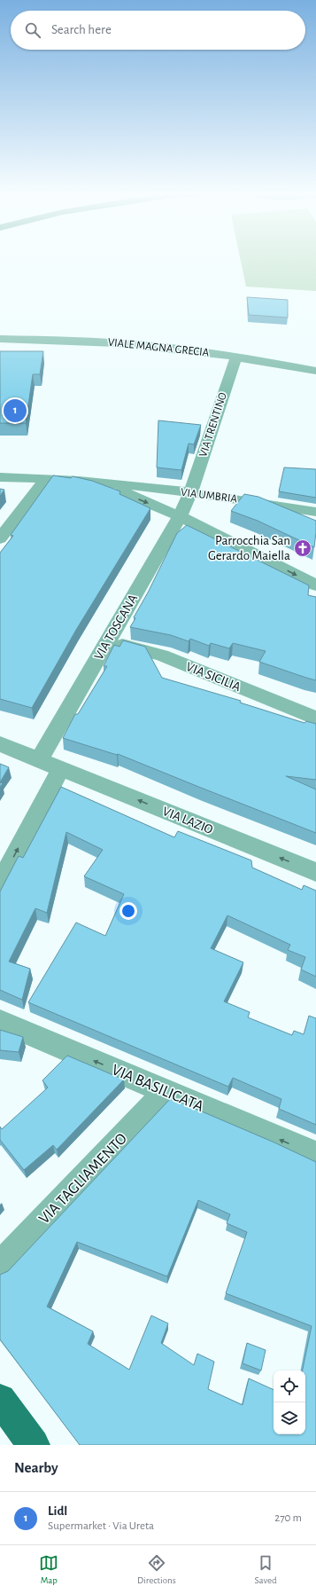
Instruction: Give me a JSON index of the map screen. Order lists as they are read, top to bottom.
{
  "streets": {
    "street": [
      "VIALE MAGNA GRECIA",
      "VIA TRENTINO",
      "VIA UMBRIA",
      "VIA TOSCANA",
      "VIA SICILIA",
      "VIA LAZIO",
      "VIA BASILICATA",
      "VIA TAGLIAMENTO"
    ]
  },
  "crossings": [
    ["VIALE MAGNA GRECIA", "VIA TRENTINO"],
    ["VIA TRENTINO", "VIA UMBRIA"],
    ["VIA TRENTINO", "VIA TOSCANA"],
    ["VIA UMBRIA", "VIA TOSCANA"],
    ["VIA TOSCANA", "VIA SICILIA"],
    ["VIA TOSCANA", "VIA LAZIO"],
    ["VIA BASILICATA", "VIA TAGLIAMENTO"]
  ],
  "one_way": ["VIA LAZIO", "VIA BASILICATA"],
  "places": {
    "church": ["Parrocchia San Gerardo Maiella"]
  },
  "page": {
    "search": "Search here",
    "pins": "1",
    "heading": "Nearby",
    "list": [
      {
        "mark": "1",
        "name": "Lidl",
        "note": "Supermarket · Via Ureta",
        "value": "270 m"
      }
    ],
    "nav": ["Map", "Directions", "Saved"]
  }
}
